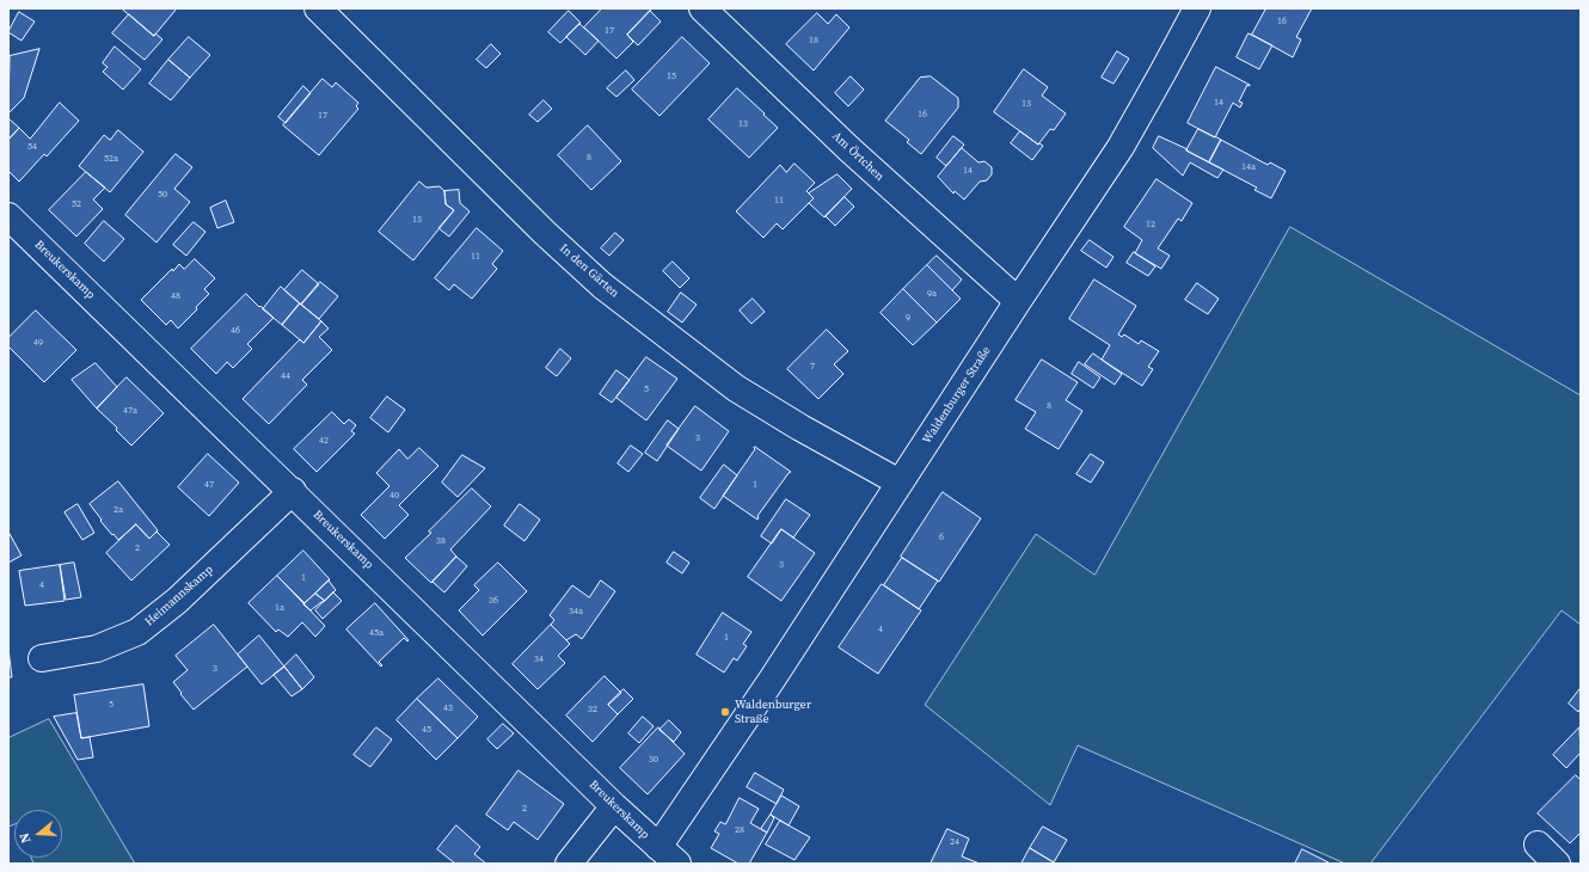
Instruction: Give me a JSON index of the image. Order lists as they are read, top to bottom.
{
  "streets": {
    "street": [
      "Am Örtchen",
      "Breukerskamp",
      "In den Gärten",
      "Waldenburger Straße",
      "Heimannskamp"
    ]
  },
  "crossings": [
    ["Am Örtchen", "Waldenburger Straße"],
    ["Breukerskamp", "Waldenburger Straße"],
    ["Breukerskamp", "Heimannskamp"],
    ["In den Gärten", "Waldenburger Straße"]
  ],
  "places": ["Waldenburger Straße"],
  "house_numbers": [
    "16",
    "17",
    "18",
    "15",
    "14",
    "13",
    "16",
    "17",
    "13",
    "54",
    "8",
    "52a",
    "14a",
    "14",
    "50",
    "11",
    "52",
    "13",
    "12",
    "11",
    "9a",
    "48",
    "9",
    "46",
    "49",
    "7",
    "44",
    "5",
    "8",
    "47a",
    "3",
    "42",
    "47",
    "1",
    "40",
    "2a",
    "6",
    "38",
    "2",
    "3",
    "1",
    "4",
    "36",
    "1a",
    "34a",
    "4",
    "45a",
    "1",
    "34",
    "3",
    "5",
    "43",
    "32",
    "45",
    "30",
    "2",
    "28",
    "24"
  ],
  "north": "left"
}
